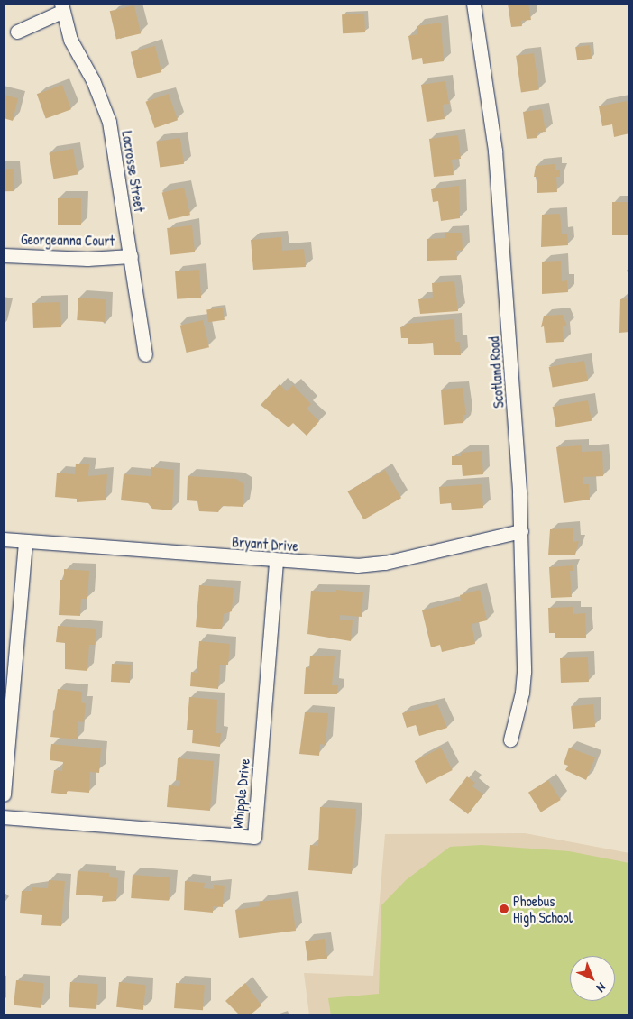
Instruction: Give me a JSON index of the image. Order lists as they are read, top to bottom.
{
  "streets": {
    "street": [
      "Lacrosse Street",
      "Georgeanna Court",
      "Scotland Road",
      "Bryant Drive",
      "Whipple Drive"
    ]
  },
  "crossings": [
    ["Lacrosse Street", "Georgeanna Court"],
    ["Scotland Road", "Bryant Drive"],
    ["Bryant Drive", "Whipple Drive"]
  ],
  "places": ["Phoebus High School"],
  "north": "bottom right"
}
